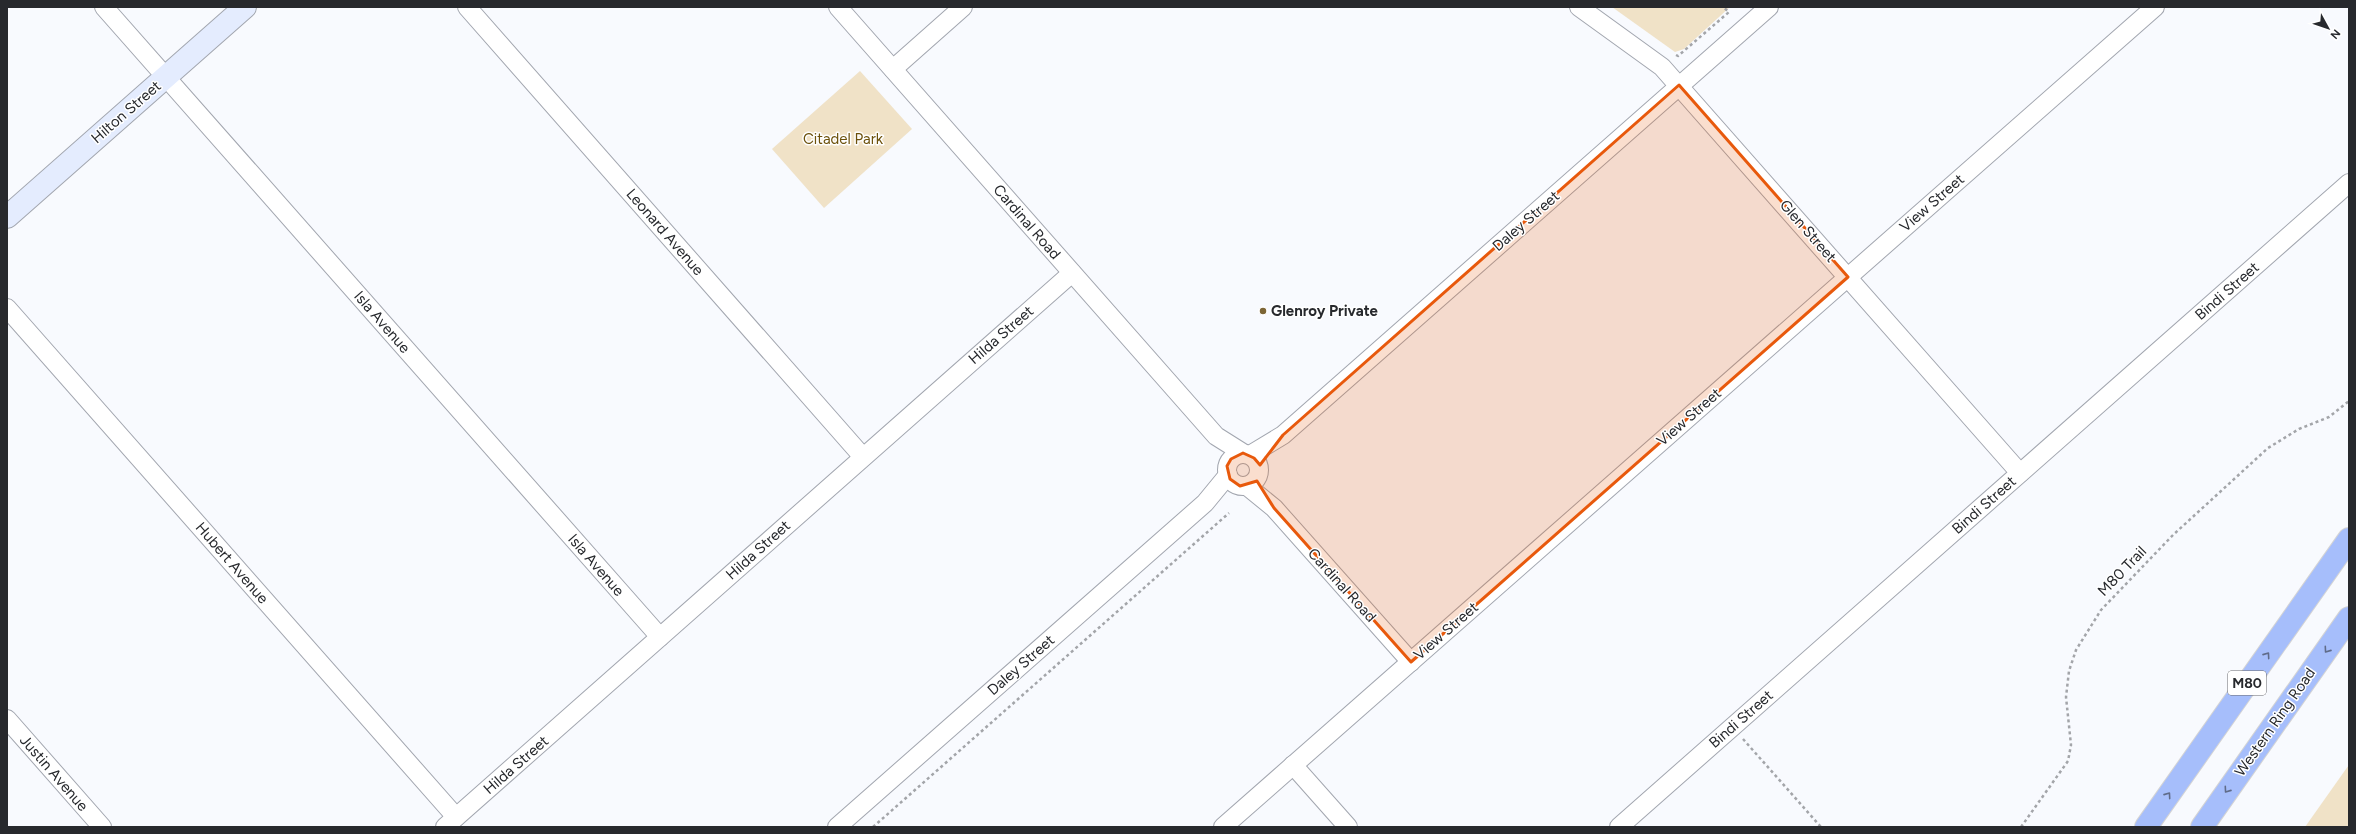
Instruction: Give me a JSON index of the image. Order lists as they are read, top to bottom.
{
  "streets": {
    "highway": ["M80", "Western Ring Road"],
    "street": [
      "Hilton Street",
      "View Street",
      "Daley Street",
      "Cardinal Road",
      "Glen Street",
      "Leonard Avenue",
      "Bindi Street",
      "Isla Avenue",
      "Hilda Street",
      "Hubert Avenue",
      "Justin Avenue"
    ],
    "path": ["M80 Trail"]
  },
  "crossings": [
    ["Hilton Street", "Isla Avenue"],
    ["View Street", "Cardinal Road"],
    ["View Street", "Glen Street"],
    ["Daley Street", "Cardinal Road"],
    ["Daley Street", "Glen Street"],
    ["Cardinal Road", "Hilda Street"],
    ["Glen Street", "Bindi Street"],
    ["Leonard Avenue", "Hilda Street"],
    ["Isla Avenue", "Hilda Street"],
    ["Hilda Street", "Hubert Avenue"]
  ],
  "parks": ["Citadel Park"],
  "places": ["Glenroy Private"],
  "north": "bottom right"
}
